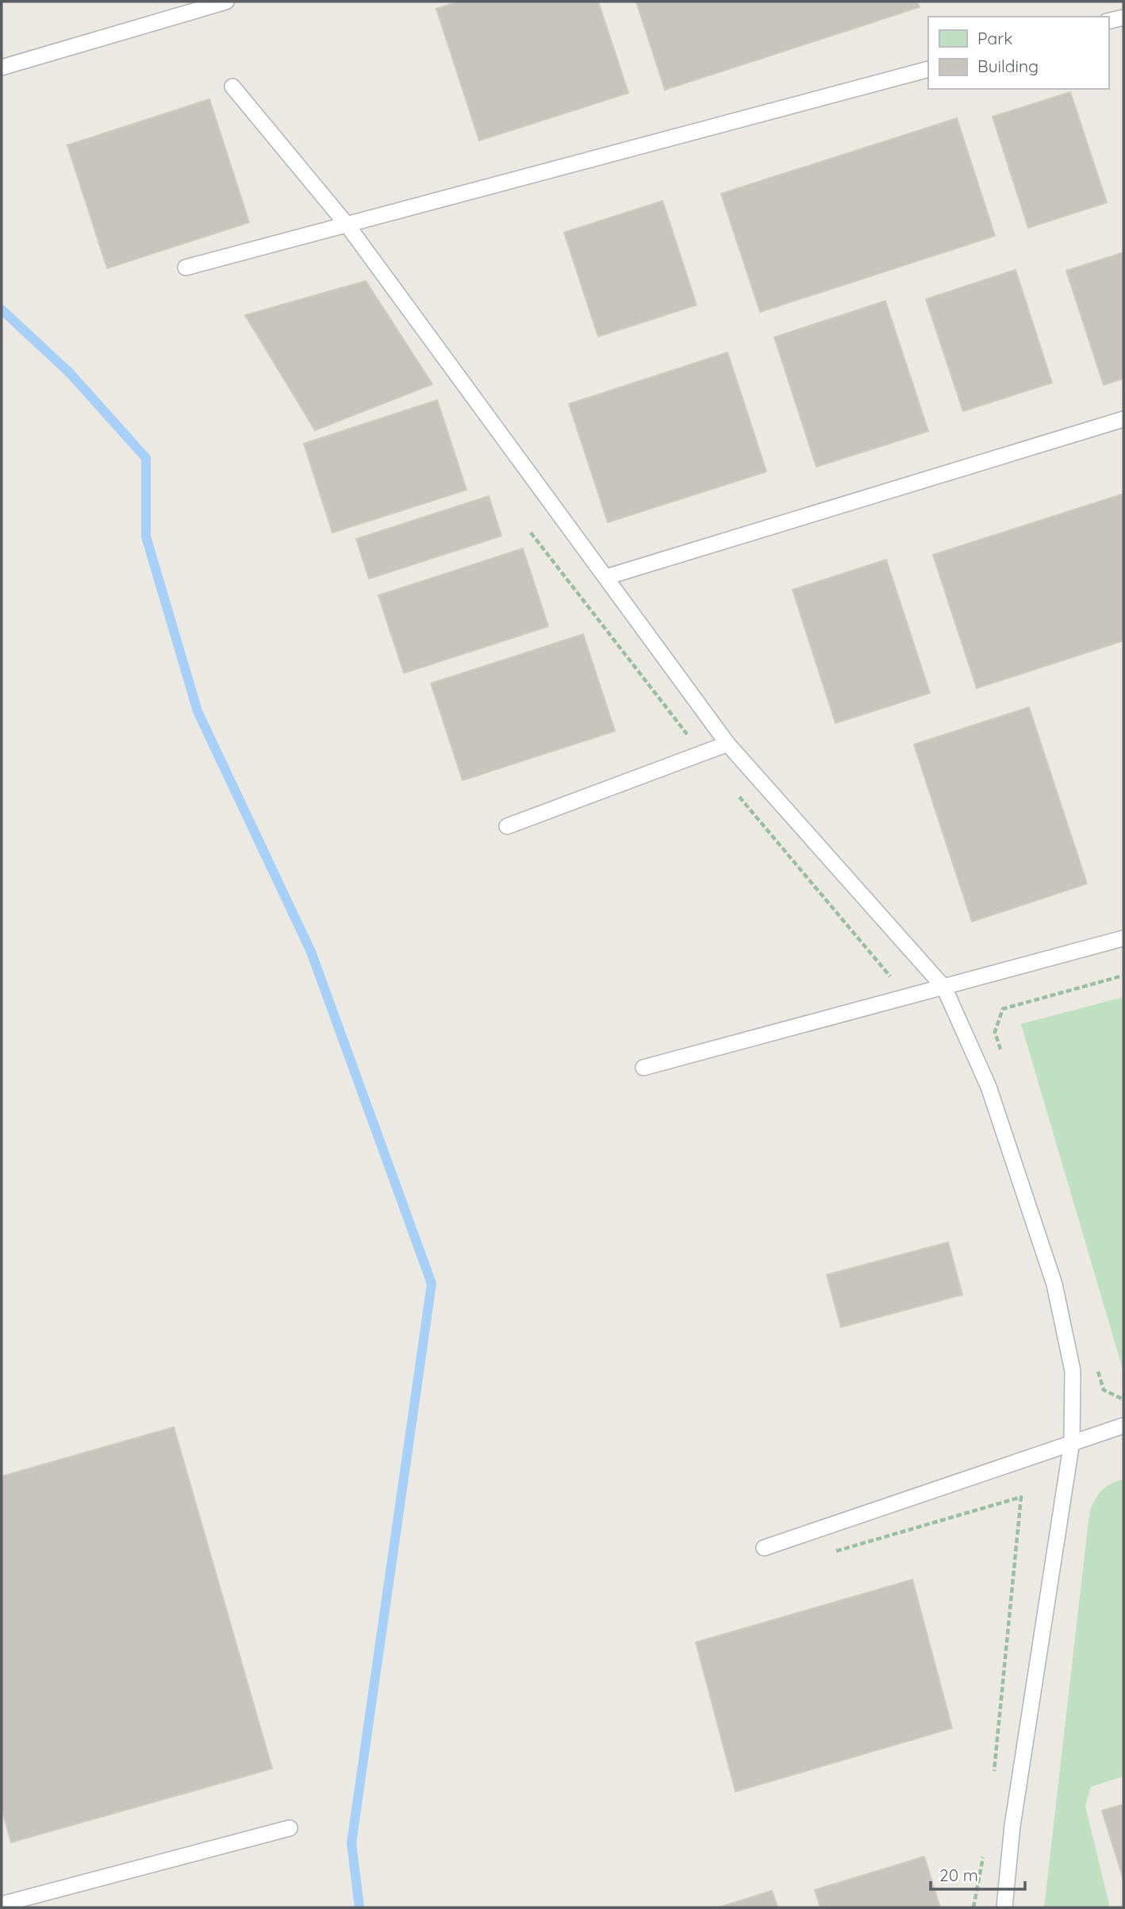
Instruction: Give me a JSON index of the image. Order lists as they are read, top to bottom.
{
  "legend": ["Park", "Building"],
  "scale_bar": "20 m"
}
